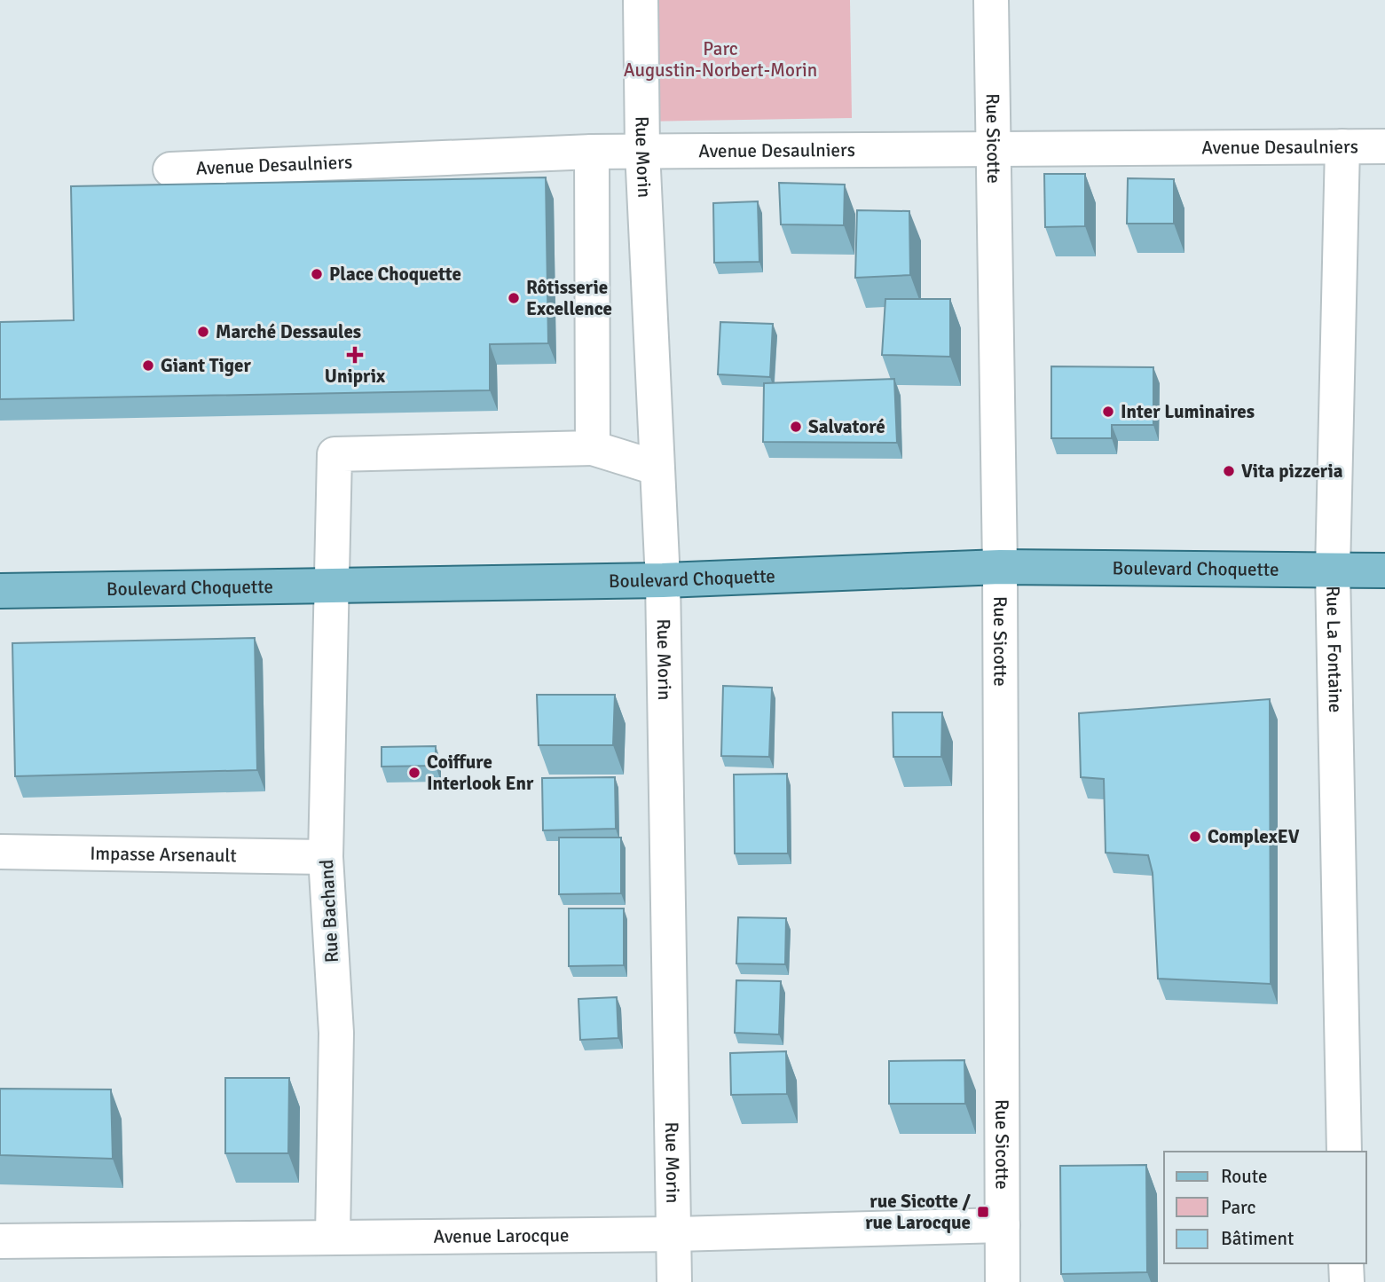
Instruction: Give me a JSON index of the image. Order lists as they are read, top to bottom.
{
  "streets": {
    "main road": ["Boulevard Choquette"],
    "street": [
      "Rue Sicotte",
      "Avenue Desaulniers",
      "Rue Morin",
      "Rue La Fontaine",
      "Impasse Arsenault",
      "Rue Bachand",
      "Avenue Larocque"
    ]
  },
  "crossings": [
    ["Rue Sicotte", "Avenue Desaulniers"],
    ["Rue Sicotte", "Boulevard Choquette"],
    ["Rue Sicotte", "Avenue Larocque"],
    ["Avenue Desaulniers", "Rue Morin"],
    ["Avenue Desaulniers", "Rue La Fontaine"],
    ["Rue Morin", "Boulevard Choquette"],
    ["Rue Morin", "Avenue Larocque"],
    ["Boulevard Choquette", "Rue La Fontaine"],
    ["Boulevard Choquette", "Rue Bachand"],
    ["Impasse Arsenault", "Rue Bachand"],
    ["Rue Bachand", "Avenue Larocque"]
  ],
  "parks": ["Parc Augustin-Norbert-Morin"],
  "places": {
    "other": [
      "Place Choquette",
      "Rôtisserie Excellence",
      "Marché Dessaules",
      "Giant Tiger",
      "Inter Luminaires",
      "Salvatoré",
      "Vita pizzeria",
      "Coiffure Interlook Enr",
      "ComplexEV"
    ],
    "health": ["Uniprix"],
    "transit": ["rue Sicotte / rue Larocque"]
  },
  "legend": ["Route", "Parc", "Bâtiment"]
}
